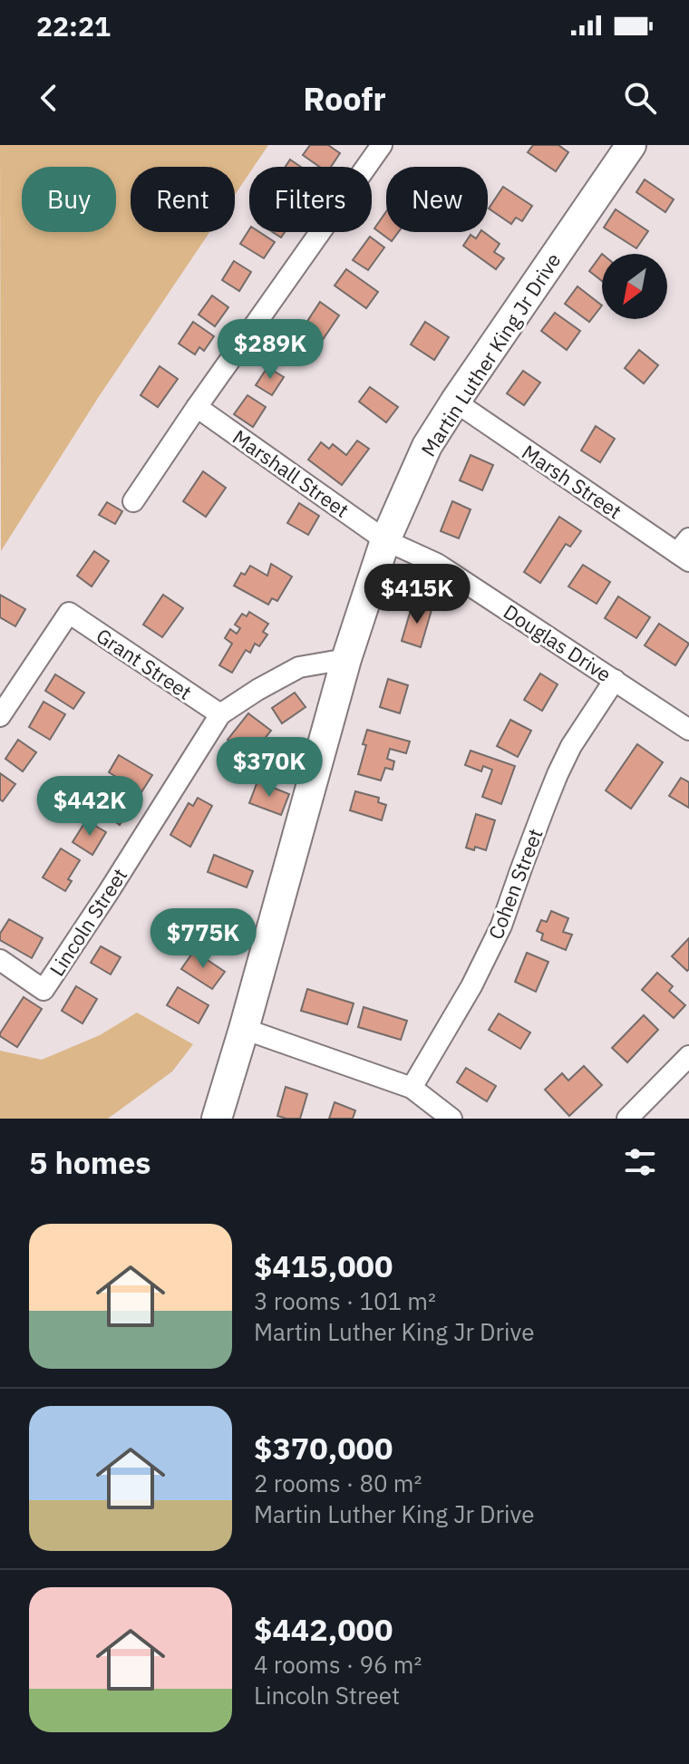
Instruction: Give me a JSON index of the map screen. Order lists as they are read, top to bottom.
{
  "streets": {
    "street": [
      "Martin Luther King Jr Drive",
      "Marshall Street",
      "Marsh Street",
      "Douglas Drive",
      "Grant Street",
      "Cohen Street",
      "Lincoln Street"
    ]
  },
  "crossings": [
    ["Martin Luther King Jr Drive", "Marshall Street"],
    ["Martin Luther King Jr Drive", "Marsh Street"],
    ["Martin Luther King Jr Drive", "Douglas Drive"],
    ["Martin Luther King Jr Drive", "Lincoln Street"],
    ["Marshall Street", "Douglas Drive"],
    ["Douglas Drive", "Cohen Street"],
    ["Grant Street", "Lincoln Street"]
  ],
  "north": "bottom left",
  "page": {
    "status": "22:21",
    "header": "Roofr",
    "chip": [
      "Buy",
      "Rent",
      "Filters",
      "New"
    ],
    "price": [
      "$289K",
      "$415K",
      "$370K",
      "$442K",
      "$775K"
    ],
    "heading": "5 homes",
    "list": [
      {
        "name": "$415,000",
        "note": "3 rooms · 101 m² · Martin Luther King Jr Drive"
      },
      {
        "name": "$370,000",
        "note": "2 rooms · 80 m² · Martin Luther King Jr Drive"
      },
      {
        "name": "$442,000",
        "note": "4 rooms · 96 m² · Lincoln Street"
      }
    ]
  }
}
